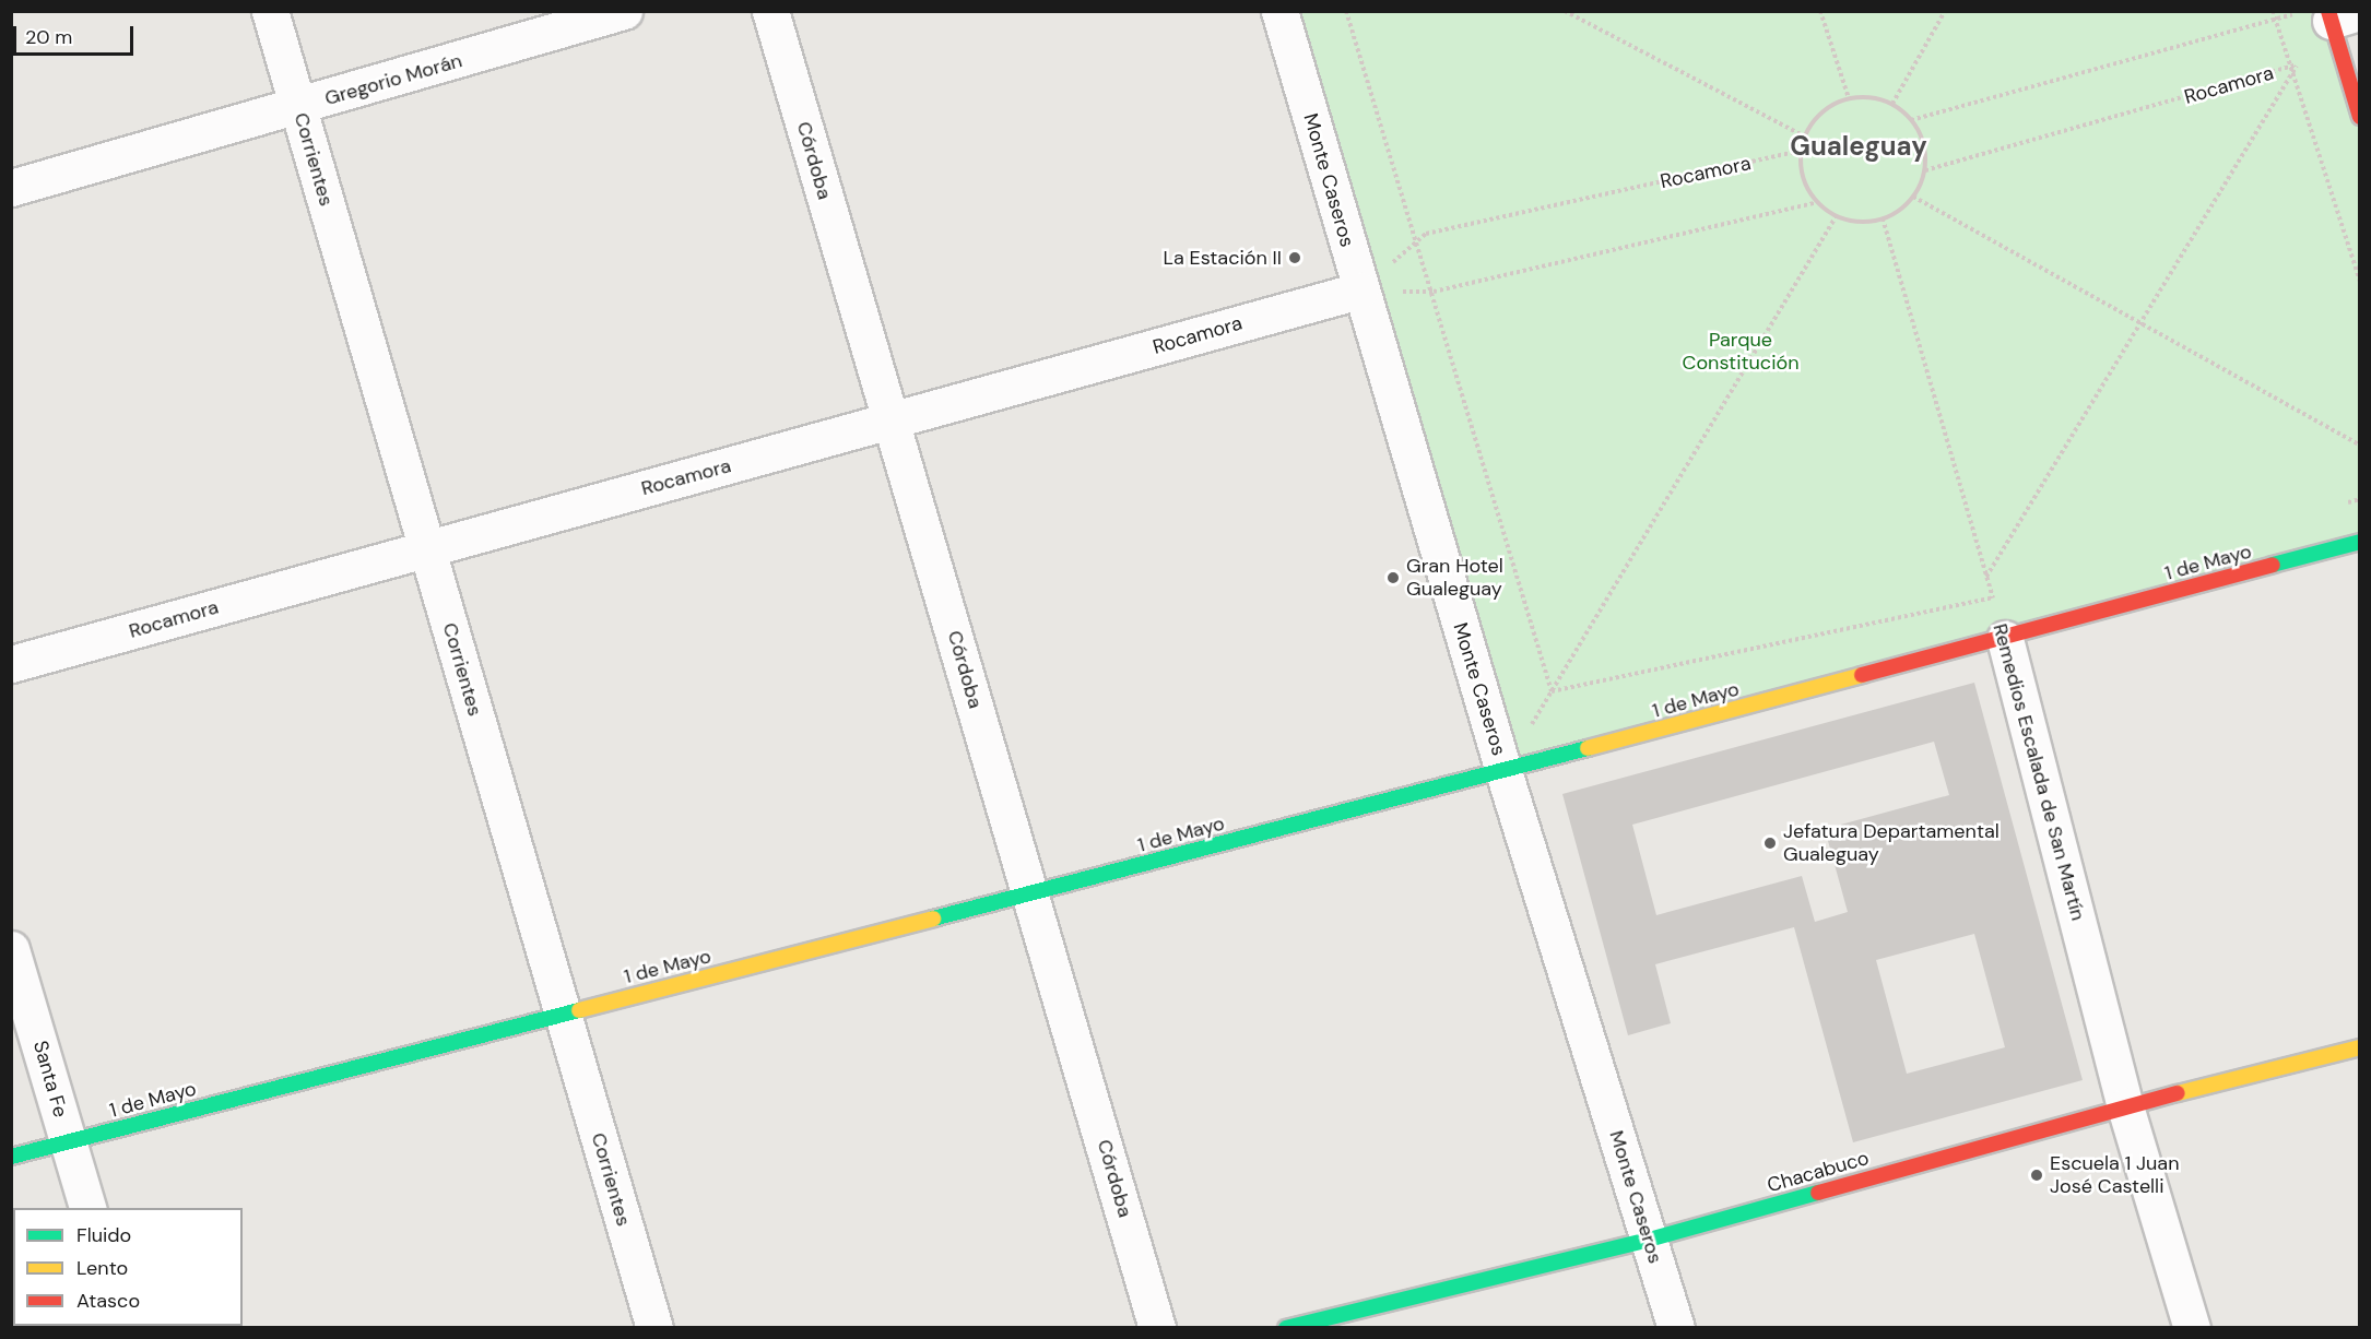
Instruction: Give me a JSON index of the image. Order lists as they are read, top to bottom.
{
  "streets": {
    "street": [
      "Gregorio Morán",
      "Rocamora",
      "Corrientes",
      "Córdoba",
      "Monte Caseros",
      "1 de Mayo",
      "Remedios Escalada de San Martín",
      "Santa Fe",
      "Chacabuco"
    ]
  },
  "crossings": [
    ["Gregorio Morán", "Corrientes"],
    ["Rocamora", "Corrientes"],
    ["Rocamora", "Córdoba"],
    ["Rocamora", "Monte Caseros"],
    ["Rocamora", "Remedios Escalada de San Martín"],
    ["Corrientes", "1 de Mayo"],
    ["Córdoba", "1 de Mayo"],
    ["Monte Caseros", "1 de Mayo"],
    ["Monte Caseros", "Chacabuco"],
    ["1 de Mayo", "Remedios Escalada de San Martín"],
    ["1 de Mayo", "Santa Fe"],
    ["Remedios Escalada de San Martín", "Chacabuco"]
  ],
  "districts": ["Gualeguay"],
  "parks": ["Parque Constitución"],
  "places": [
    "La Estación II",
    "Gran Hotel Gualeguay",
    "Jefatura Departamental Gualeguay",
    "Escuela 1 Juan José Castelli"
  ],
  "legend": ["Fluido", "Lento", "Atasco"],
  "scale_bar": "20 m"
}
